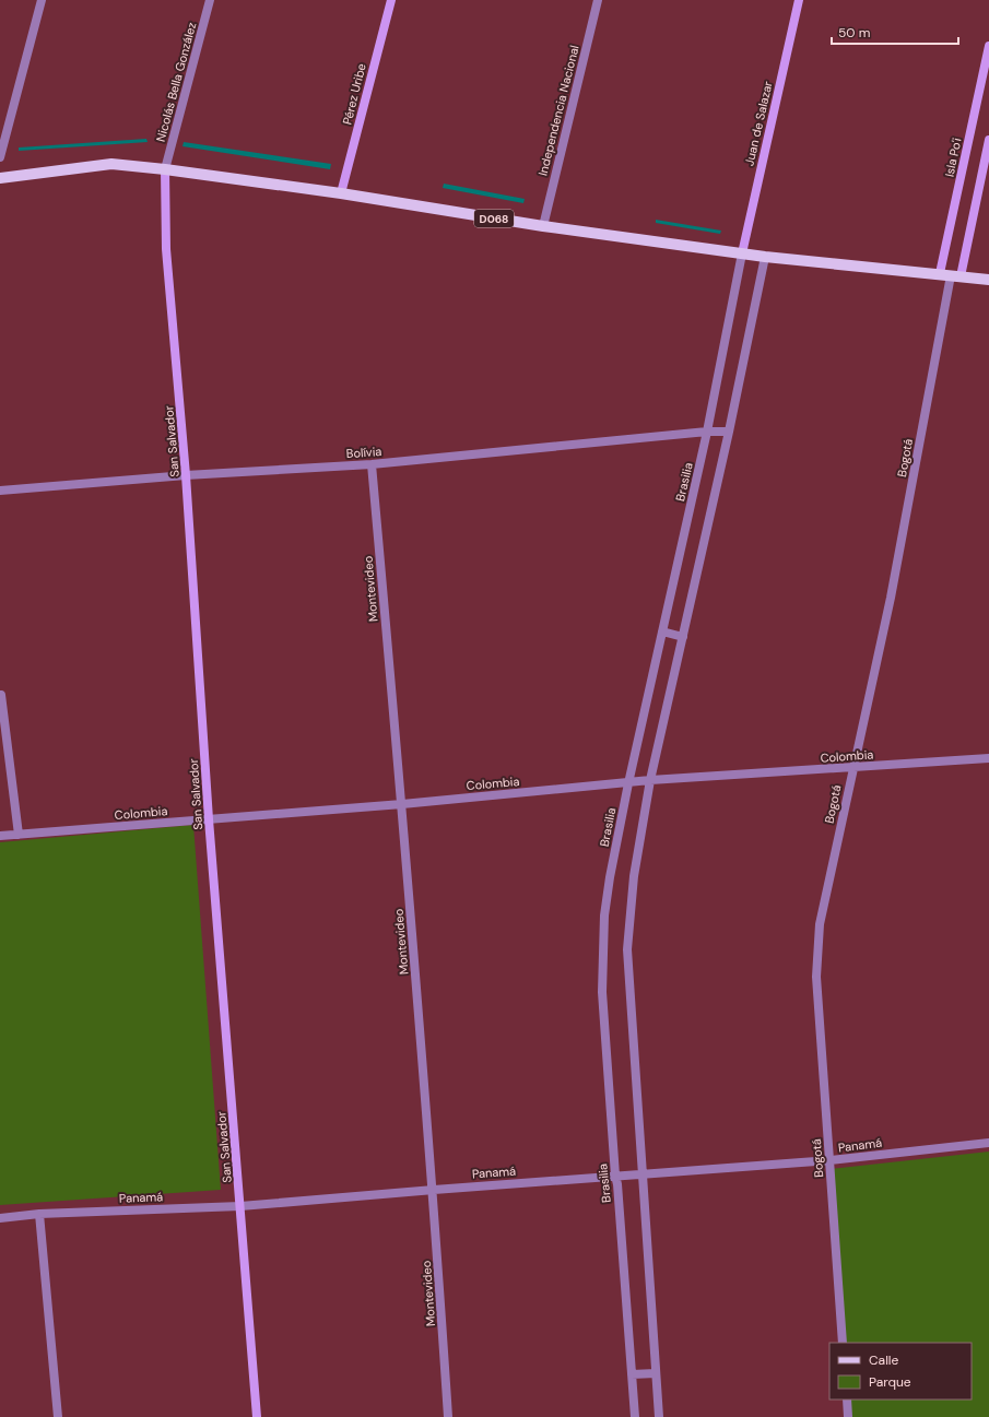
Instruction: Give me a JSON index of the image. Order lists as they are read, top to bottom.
{
  "streets": {
    "main road": ["D068"],
    "street": [
      "Nicolás Bella González",
      "Pérez Uribe",
      "Independencia Nacional",
      "Juan de Salazar",
      "Isla Po'i",
      "San Salvador",
      "Bolívia",
      "Bogotá",
      "Brasilia",
      "Montevideo",
      "Colombia",
      "Panamá"
    ]
  },
  "crossings": [
    ["Nicolás Bella González", "D068"],
    ["Nicolás Bella González", "San Salvador"],
    ["Pérez Uribe", "D068"],
    ["Independencia Nacional", "D068"],
    ["Juan de Salazar", "D068"],
    ["Juan de Salazar", "Brasilia"],
    ["Isla Po'i", "D068"],
    ["Isla Po'i", "Bogotá"],
    ["D068", "San Salvador"],
    ["D068", "Bogotá"],
    ["D068", "Brasilia"],
    ["San Salvador", "Bolívia"],
    ["San Salvador", "Colombia"],
    ["San Salvador", "Panamá"],
    ["Bolívia", "Brasilia"],
    ["Bolívia", "Montevideo"],
    ["Bogotá", "Colombia"],
    ["Bogotá", "Panamá"],
    ["Brasilia", "Colombia"],
    ["Brasilia", "Panamá"],
    ["Montevideo", "Colombia"],
    ["Montevideo", "Panamá"]
  ],
  "legend": ["Calle", "Parque"],
  "scale_bar": "50 m"
}
